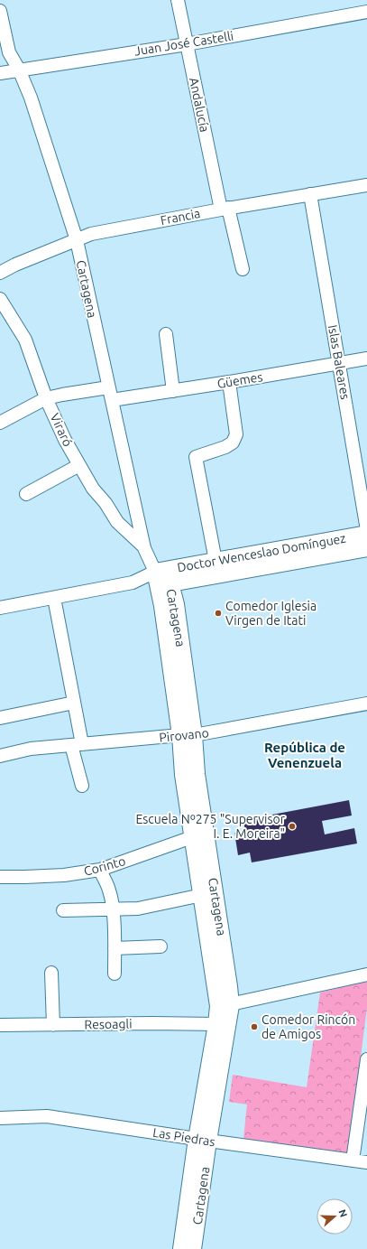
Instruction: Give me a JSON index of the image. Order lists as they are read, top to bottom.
{
  "streets": {
    "main road": ["Cartagena", "Doctor Wenceslao Domínguez"],
    "street": [
      "Juan José Castelli",
      "Andalucía",
      "Francia",
      "Islas Baleares",
      "Güemes",
      "Viraró",
      "Pirovano",
      "Corinto",
      "Resoagli",
      "Las Piedras"
    ]
  },
  "crossings": [
    ["Juan José Castelli", "Andalucía"],
    ["Juan José Castelli", "Cartagena"],
    ["Andalucía", "Francia"],
    ["Francia", "Cartagena"],
    ["Francia", "Islas Baleares"],
    ["Cartagena", "Güemes"],
    ["Cartagena", "Viraró"],
    ["Cartagena", "Doctor Wenceslao Domínguez"],
    ["Cartagena", "Pirovano"],
    ["Cartagena", "Corinto"],
    ["Cartagena", "Resoagli"],
    ["Cartagena", "Las Piedras"],
    ["Islas Baleares", "Güemes"]
  ],
  "districts": ["República de Venenzuela"],
  "places": ["Comedor Iglesia Virgen de Itati", "Escuela Nº275 \"Supervisor I. E. Moreira\"", "Comedor Rincón de Amigos"],
  "north": "right"
}
